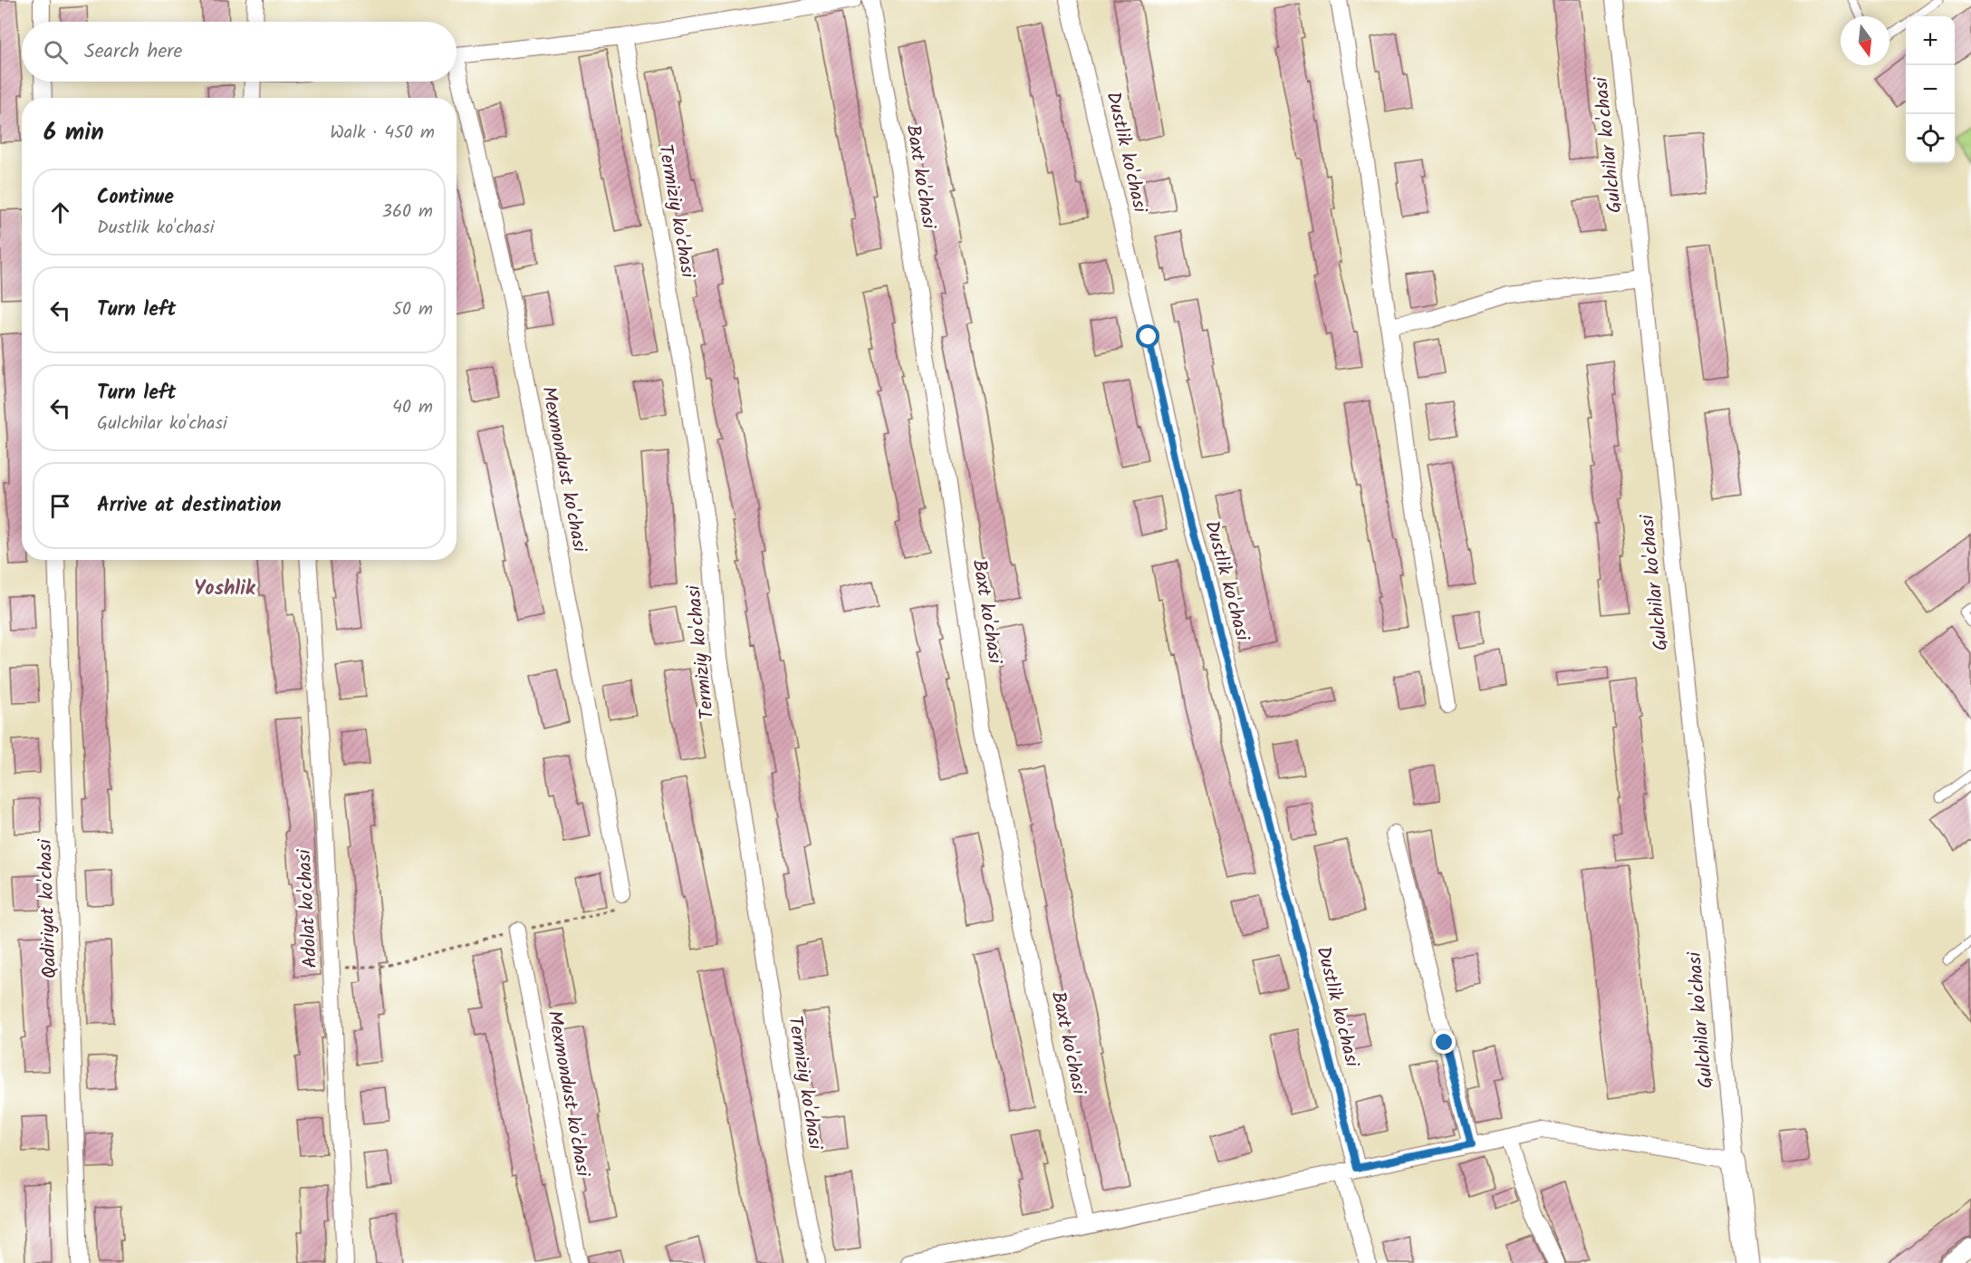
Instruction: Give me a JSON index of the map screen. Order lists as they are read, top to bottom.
{
  "streets": {
    "street": [
      "Gulchilar ko'chasi",
      "Dustlik ko'chasi",
      "Baxt ko'chasi",
      "Termiziy ko'chasi",
      "Mexmondust ko'chasi",
      "Qadiriyat ko'chasi",
      "Adolat ko'chasi"
    ]
  },
  "districts": ["Yoshlik"],
  "north": "bottom",
  "page": {
    "map_buttons": ["+", "−"],
    "search": "Search here",
    "heading": ["6 min", "Walk · 450 m"],
    "list": [
      ["Continue", "Dustlik ko'chasi", "360 m"],
      ["Turn left", "50 m"],
      ["Turn left", "Gulchilar ko'chasi", "40 m"],
      "Arrive at destination"
    ]
  }
}
